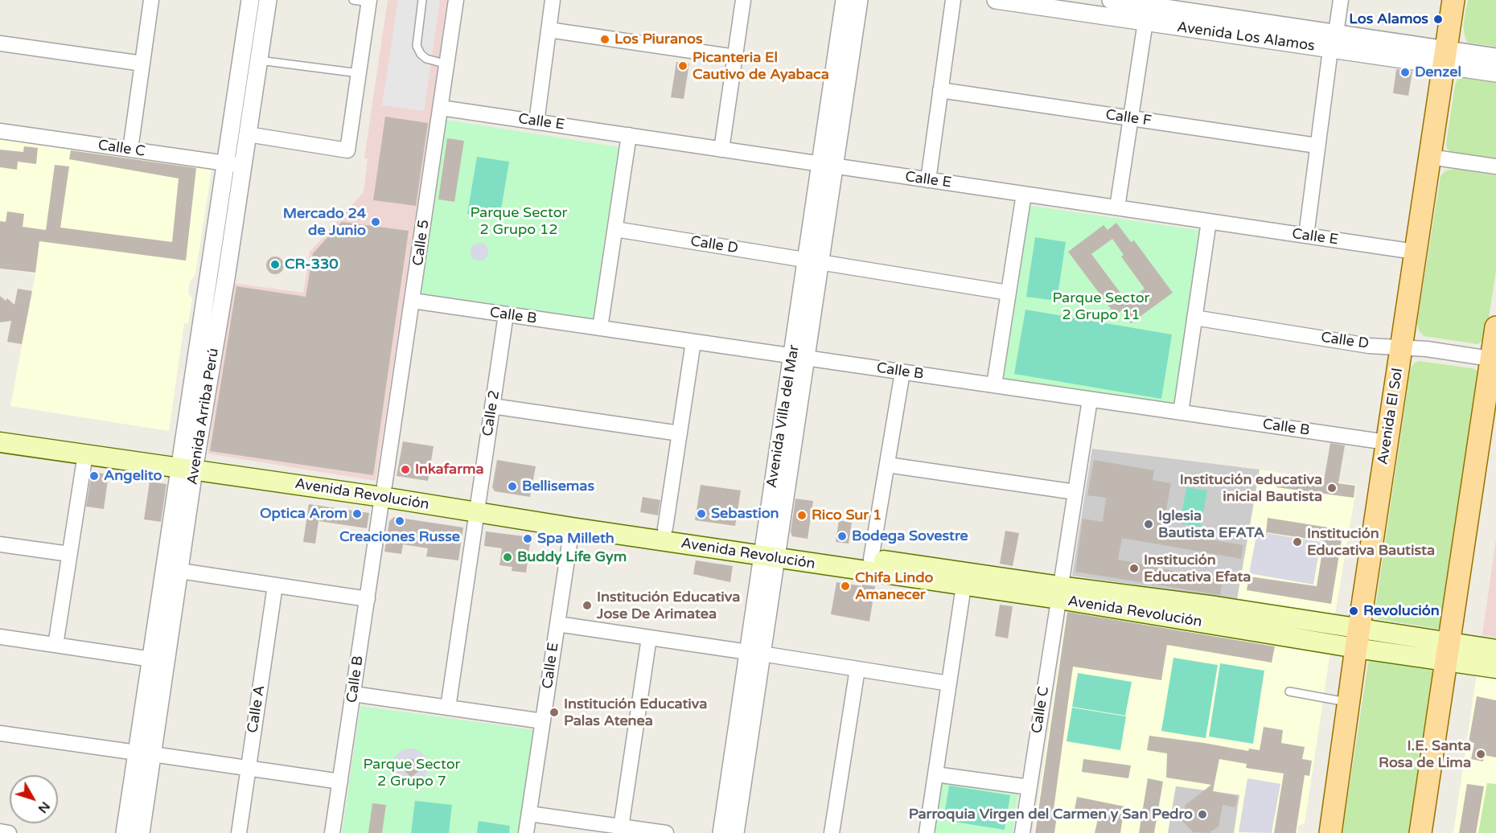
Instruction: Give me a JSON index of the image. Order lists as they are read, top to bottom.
{
  "streets": {
    "main road": ["Avenida El Sol", "Avenida Revolución"],
    "street": [
      "Avenida Los Alamos",
      "Calle F",
      "Calle E",
      "Calle C",
      "Calle 5",
      "Calle D",
      "Calle B",
      "Calle 2",
      "Avenida Arriba Perú",
      "Avenida Villa del Mar",
      "Calle A"
    ]
  },
  "crossings": [
    ["Avenida Los Alamos", "Avenida El Sol"],
    ["Calle E", "Calle 5"],
    ["Calle E", "Avenida Villa del Mar"],
    ["Calle E", "Avenida El Sol"],
    ["Calle E", "Avenida Revolución"],
    ["Calle C", "Avenida Arriba Perú"],
    ["Calle C", "Avenida Revolución"],
    ["Calle 5", "Calle B"],
    ["Calle 5", "Avenida Revolución"],
    ["Calle D", "Avenida Villa del Mar"],
    ["Calle D", "Avenida El Sol"],
    ["Calle B", "Calle 2"],
    ["Calle B", "Avenida Villa del Mar"],
    ["Calle B", "Avenida El Sol"],
    ["Calle B", "Avenida Revolución"],
    ["Calle 2", "Avenida Revolución"],
    ["Avenida Arriba Perú", "Avenida Revolución"],
    ["Avenida Villa del Mar", "Avenida Revolución"],
    ["Avenida El Sol", "Avenida Revolución"]
  ],
  "parks": ["Parque Sector 2 Grupo 12", "Parque Sector 2 Grupo 11", "Parque Sector 2 Grupo 7"],
  "places": [
    "Los Alamos",
    "Los Piuranos",
    "Picanteria El Cautivo de Ayabaca",
    "Denzel",
    "Mercado 24 de Junio",
    "CR-330",
    "Inkafarma",
    "Angelito",
    "Bellisemas",
    "Institución educativa inicial Bautista",
    "Optica Arom",
    "Sebastion",
    "Rico Sur 1",
    "Creaciones Russe",
    "Iglesia Bautista EFATA",
    "Bodega Sovestre",
    "Spa Milleth",
    "Institución Educativa Bautista",
    "Buddy Life Gym",
    "Institución Educativa Efata",
    "Chifa Lindo Amanecer",
    "Institución Educativa Jose De Arimatea",
    "Revolución",
    "Institución Educativa Palas Atenea",
    "I.E. Santa Rosa de Lima",
    "Parroquia Virgen del Carmen y San Pedro"
  ],
  "north": "bottom right"
}
